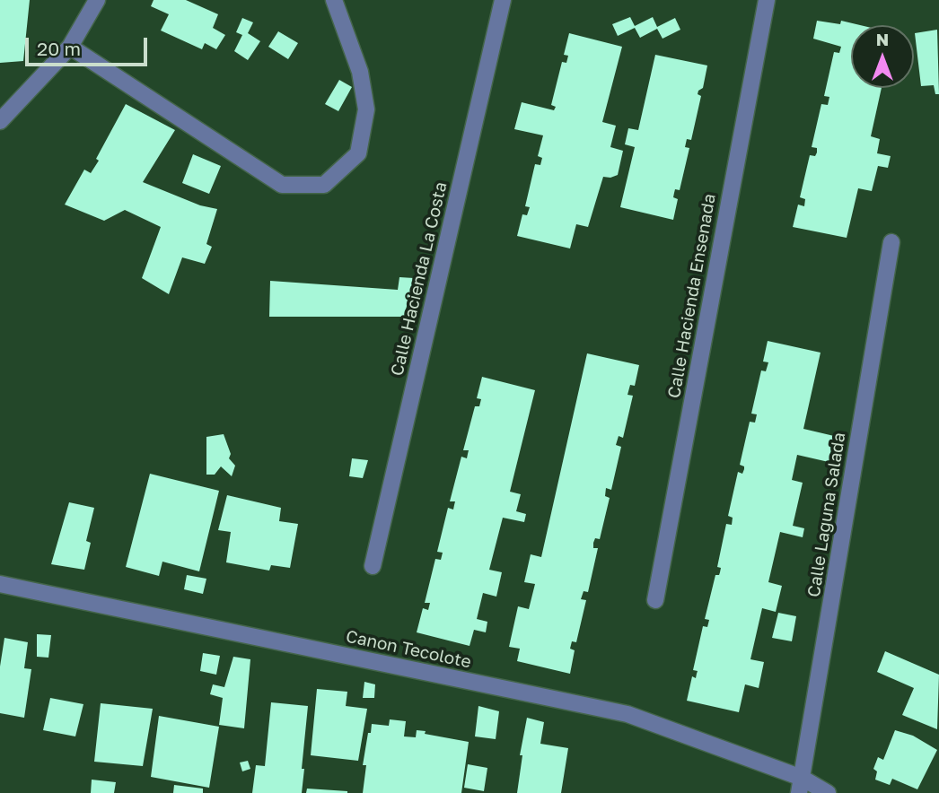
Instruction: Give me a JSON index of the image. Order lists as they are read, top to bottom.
{
  "streets": {
    "street": [
      "Calle Hacienda La Costa",
      "Calle Hacienda Ensenada",
      "Calle Laguna Salada",
      "Canon Tecolote"
    ]
  },
  "crossings": [
    ["Calle Laguna Salada", "Canon Tecolote"]
  ],
  "scale_bar": "20 m",
  "north": "top"
}
